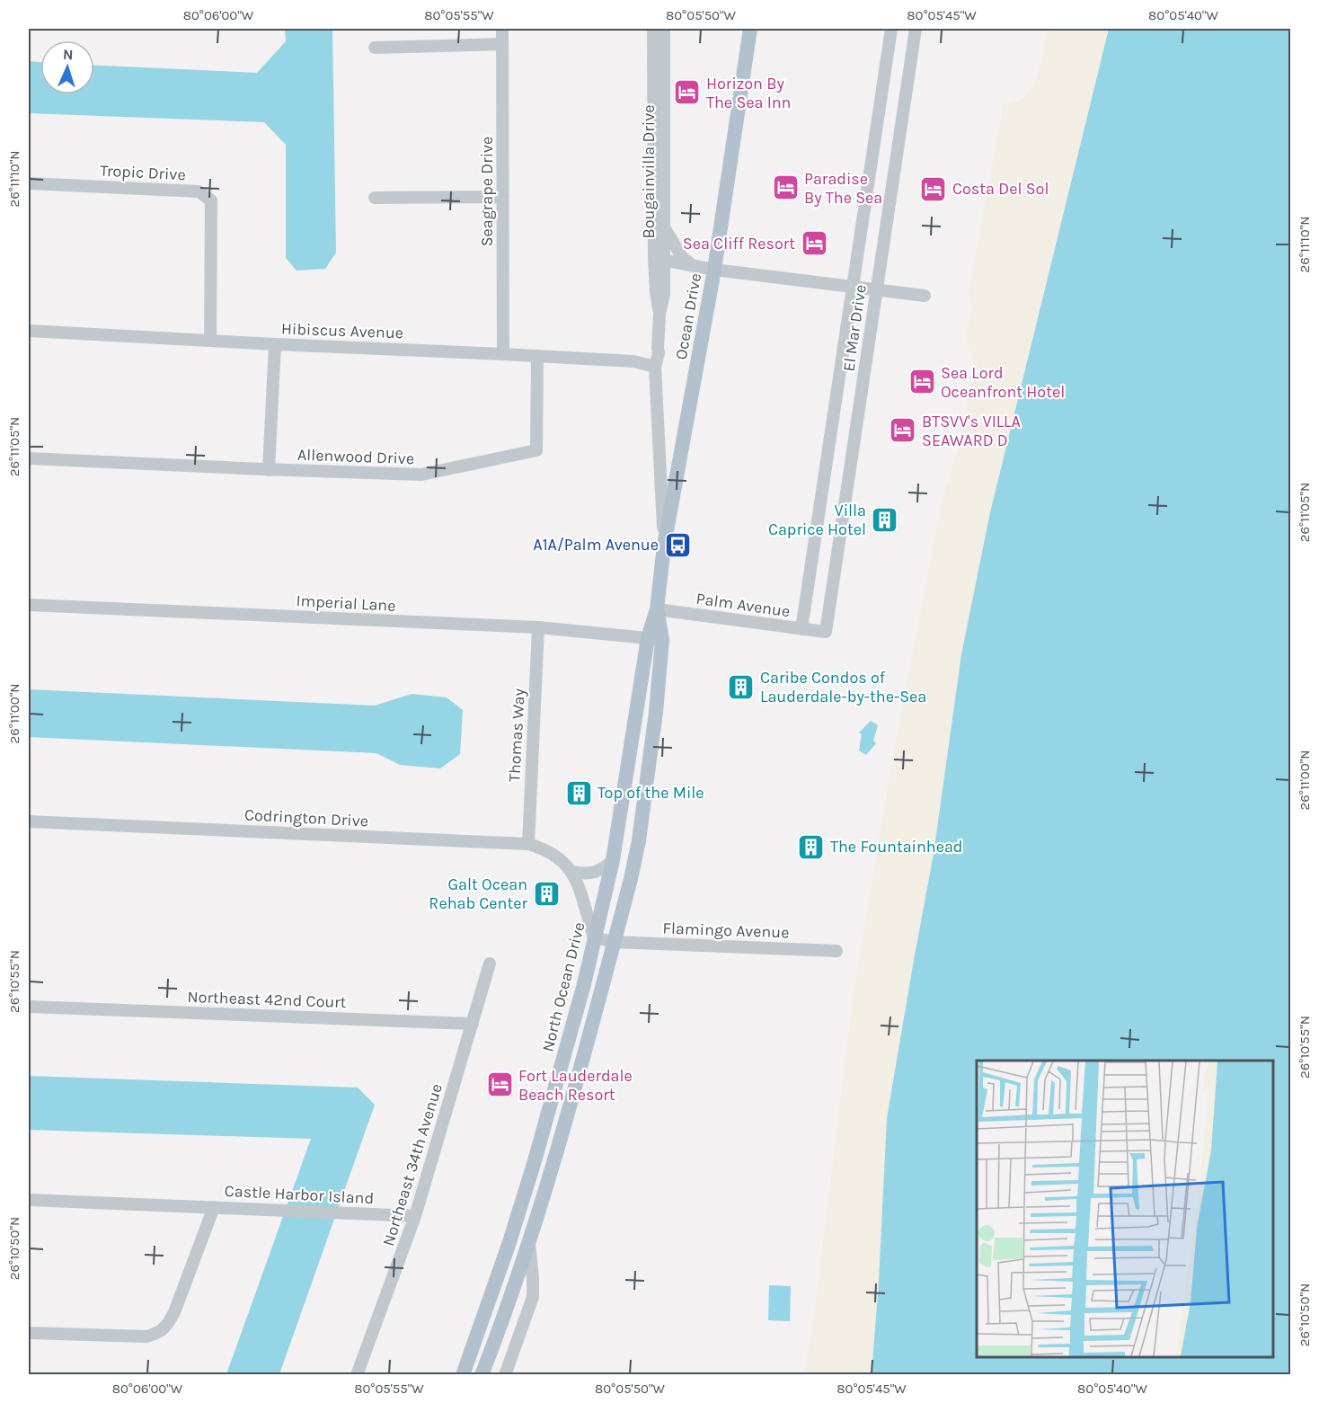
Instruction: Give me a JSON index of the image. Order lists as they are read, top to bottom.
{
  "streets": {
    "main road": ["Ocean Drive", "North Ocean Drive"],
    "street": [
      "Bougainvilla Drive",
      "Tropic Drive",
      "Seagrape Drive",
      "El Mar Drive",
      "Hibiscus Avenue",
      "Allenwood Drive",
      "Imperial Lane",
      "Palm Avenue",
      "Thomas Way",
      "Codrington Drive",
      "Flamingo Avenue",
      "Northeast 42nd Court",
      "Northeast 34th Avenue",
      "Castle Harbor Island"
    ]
  },
  "crossings": [
    ["Bougainvilla Drive", "Ocean Drive"],
    ["Bougainvilla Drive", "Hibiscus Avenue"],
    ["Bougainvilla Drive", "North Ocean Drive"],
    ["Tropic Drive", "Hibiscus Avenue"],
    ["Seagrape Drive", "Hibiscus Avenue"],
    ["Ocean Drive", "North Ocean Drive"],
    ["El Mar Drive", "Palm Avenue"],
    ["Hibiscus Avenue", "Allenwood Drive"],
    ["Imperial Lane", "Thomas Way"],
    ["Imperial Lane", "North Ocean Drive"],
    ["Palm Avenue", "North Ocean Drive"],
    ["Thomas Way", "Codrington Drive"],
    ["Flamingo Avenue", "North Ocean Drive"],
    ["Northeast 42nd Court", "Northeast 34th Avenue"],
    ["Northeast 34th Avenue", "Castle Harbor Island"]
  ],
  "places": {
    "hotel": [
      "Horizon By The Sea Inn",
      "Paradise By The Sea",
      "Costa Del Sol",
      "Sea Cliff Resort",
      "Sea Lord Oceanfront Hotel",
      "BTSVV's VILLA SEAWARD D",
      "Fort Lauderdale Beach Resort"
    ],
    "building": [
      "Villa Caprice Hotel",
      "Caribe Condos of Lauderdale-by-the-Sea",
      "Top of the Mile",
      "The Fountainhead",
      "Galt Ocean Rehab Center"
    ],
    "bus stop": ["A1A/Palm Avenue"]
  },
  "north": "top",
  "coordinates": [
    "80°06'00\"W",
    "80°05'55\"W",
    "80°05'50\"W",
    "80°05'45\"W",
    "80°05'40\"W",
    "26°11'10\"N",
    "26°11'05\"N",
    "26°11'00\"N",
    "26°10'55\"N",
    "26°10'50\"N"
  ]
}
